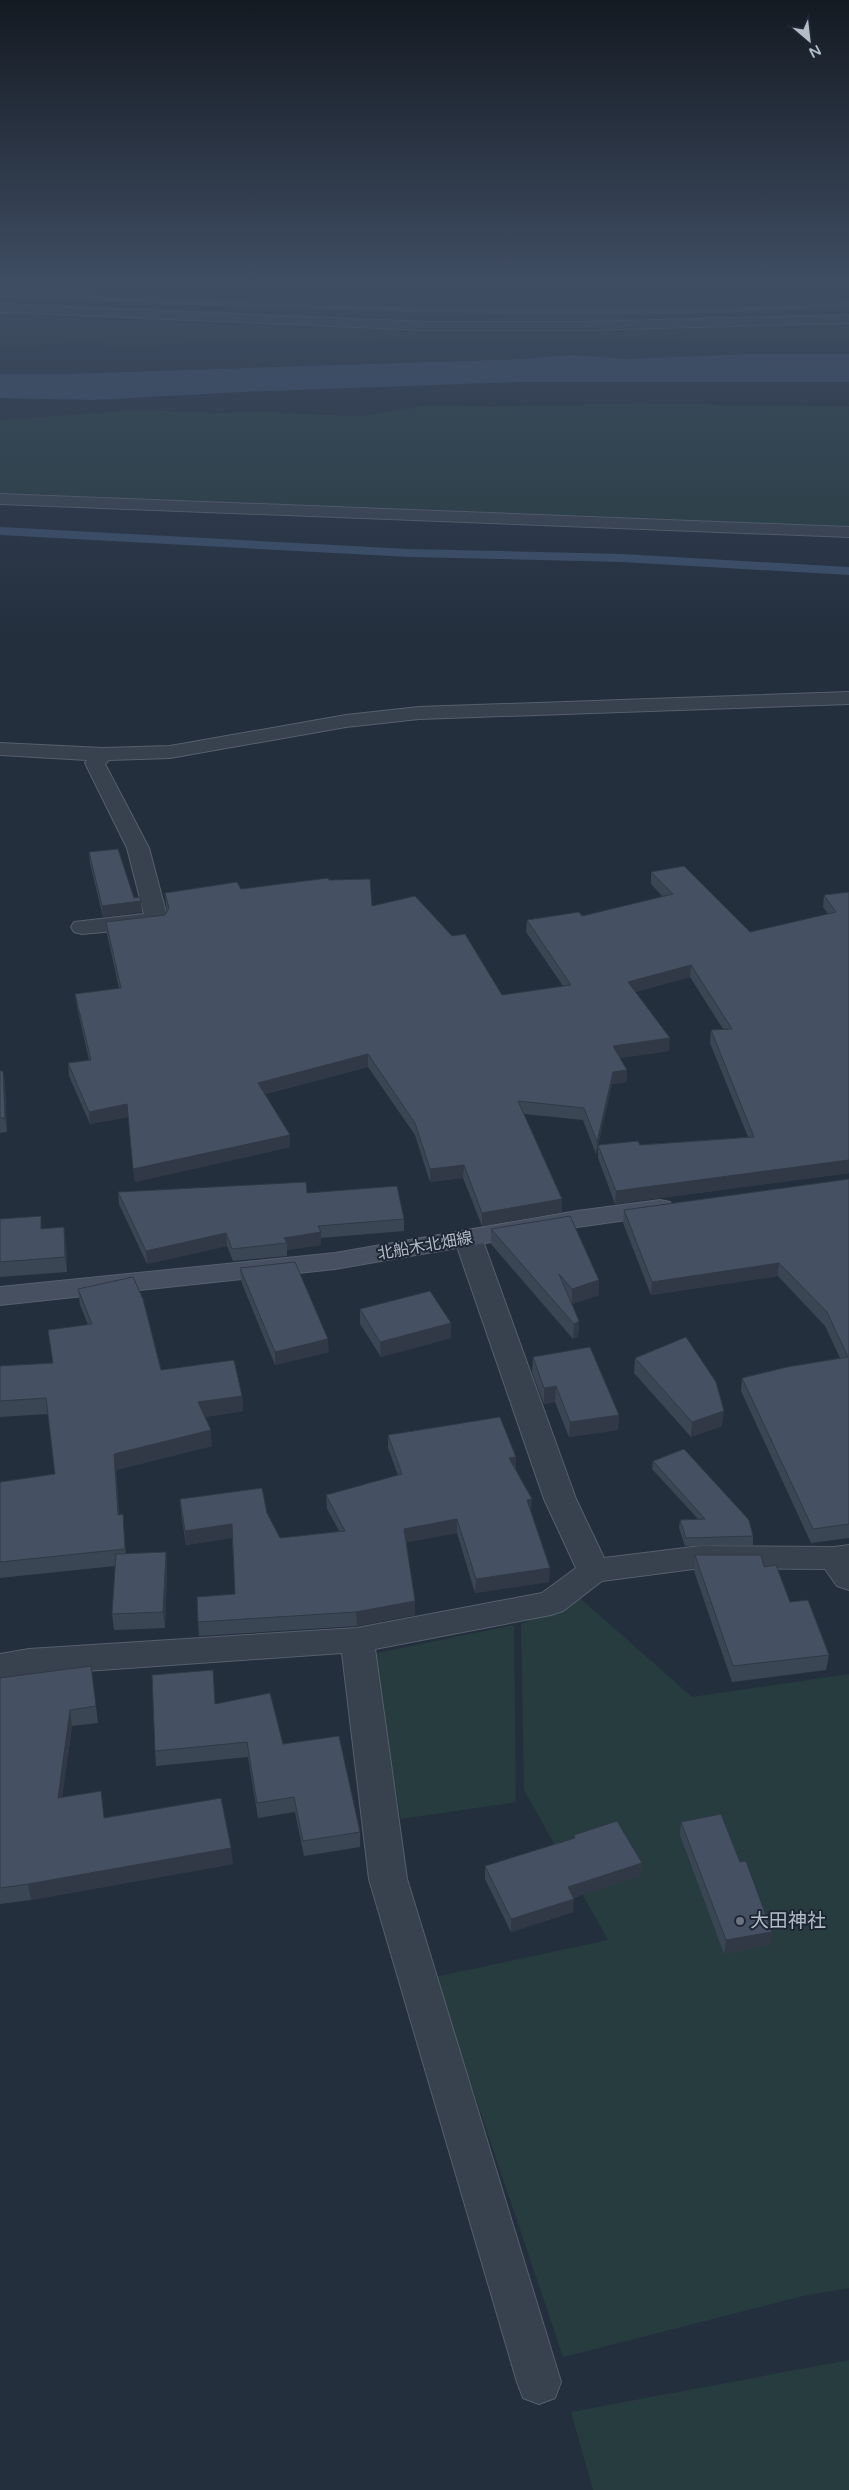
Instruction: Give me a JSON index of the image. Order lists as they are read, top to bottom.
{
  "streets": {
    "main road": ["北船木北畑線"]
  },
  "places": ["大田神社"],
  "north": "bottom right"
}
